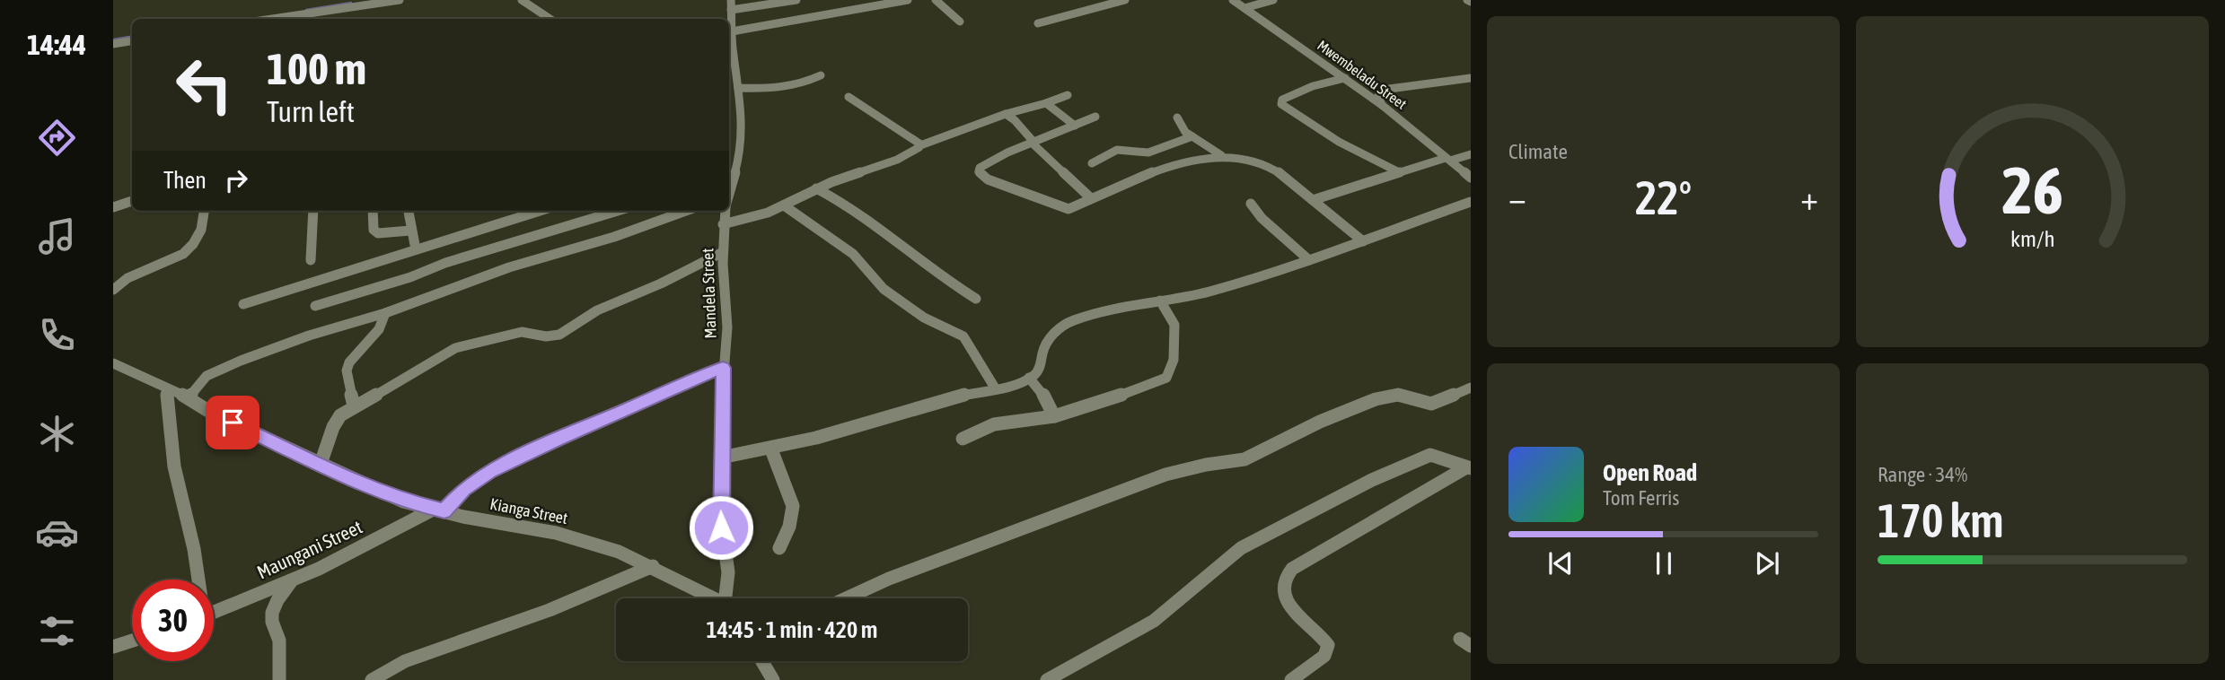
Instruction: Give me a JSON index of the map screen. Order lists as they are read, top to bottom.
{
  "streets": {
    "street": [
      "Mwembeladu Street",
      "Mandela Street",
      "Kianga Street",
      "Maungani Street"
    ]
  },
  "crossings": [
    ["Kianga Street", "Maungani Street"]
  ],
  "page": {
    "tabs": "14:44",
    "tile": [
      "Climate",
      ["Range · 34%", "170 km"]
    ],
    "turn": ["100 m", "Turn left"],
    "then": "Then",
    "heat": ["−", "22°", "+"],
    "song": ["Open Road", "Tom Ferris"],
    "limit": "30",
    "trip": "14:45 · 1 min · 420 m",
    "gauge": ["26", "km/h"]
  }
}
